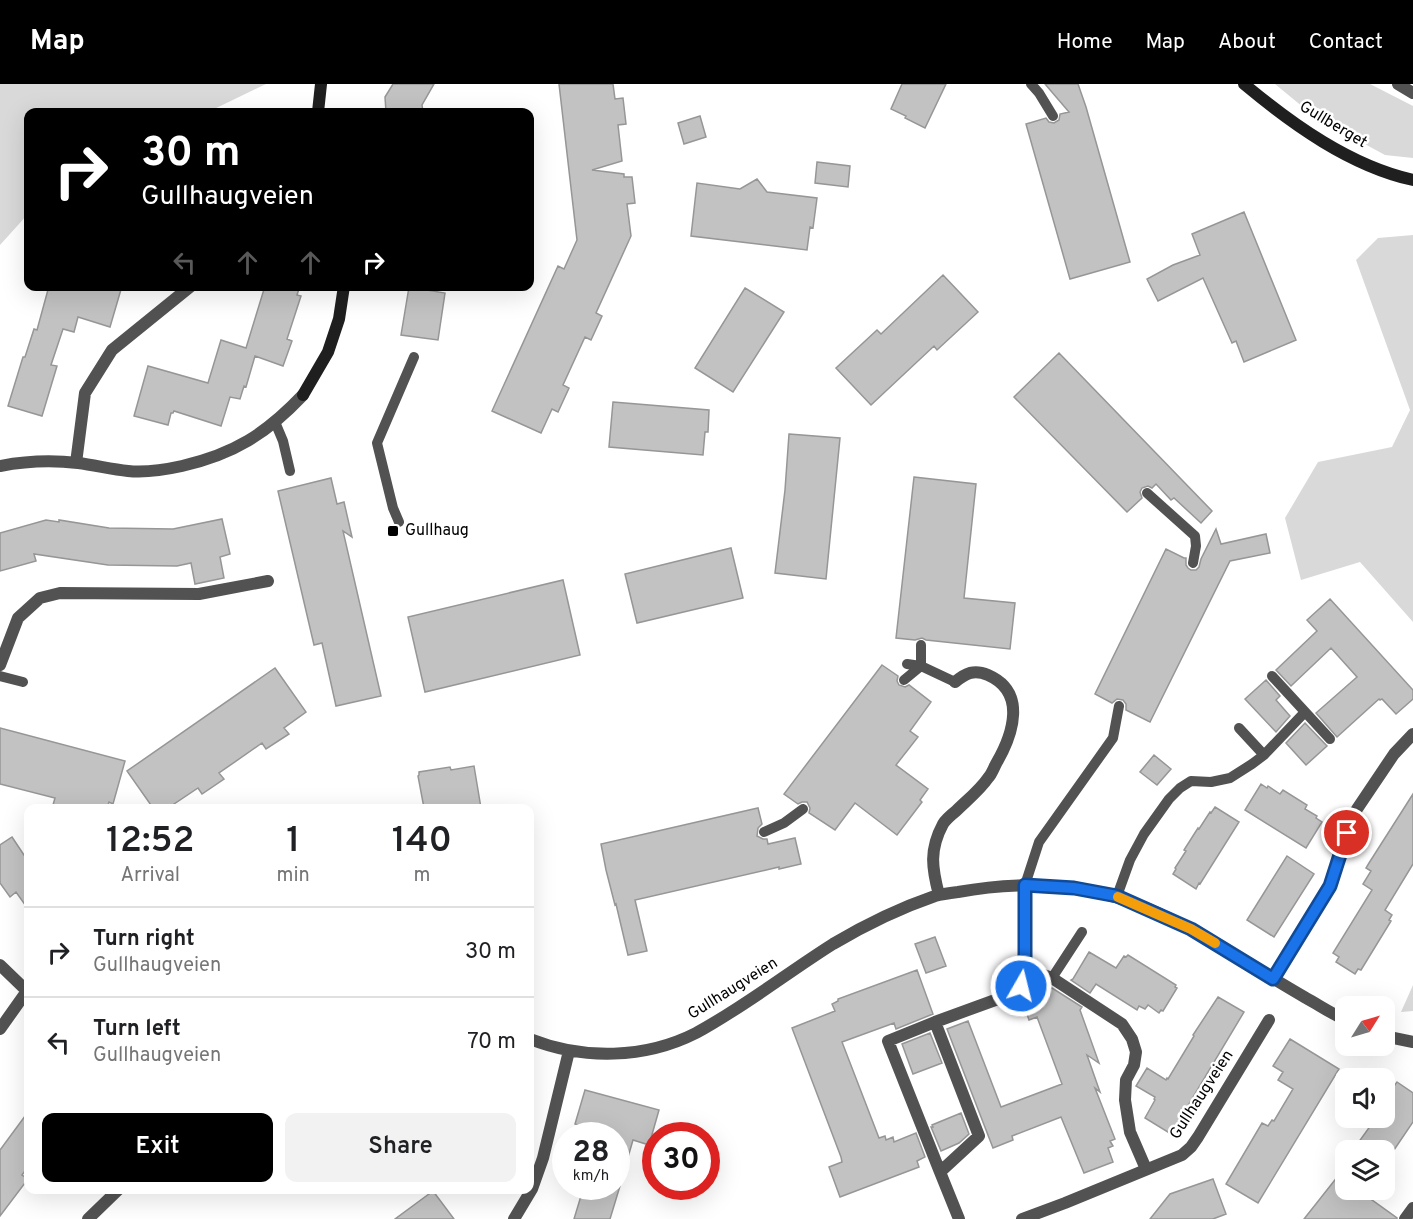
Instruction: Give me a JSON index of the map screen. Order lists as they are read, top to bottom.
{
  "streets": {
    "street": ["Gullberget", "Gullhaugveien"]
  },
  "places": {
    "transit": ["Gullhaug"]
  },
  "north": "top right",
  "page": {
    "header": "Map",
    "nav": [
      "Home",
      "Map",
      "About",
      "Contact"
    ],
    "turn": ["30 m", "Gullhaugveien"],
    "eta": [
      "12:52",
      "Arrival",
      "1",
      "min",
      "140",
      "m"
    ],
    "list": [
      {
        "name": "Turn right",
        "note": "Gullhaugveien",
        "value": "30 m"
      },
      {
        "name": "Turn left",
        "note": "Gullhaugveien",
        "value": "70 m"
      }
    ],
    "buttons": ["Exit", "Share"],
    "speed": "28 km/h",
    "limit": "30"
  }
}
